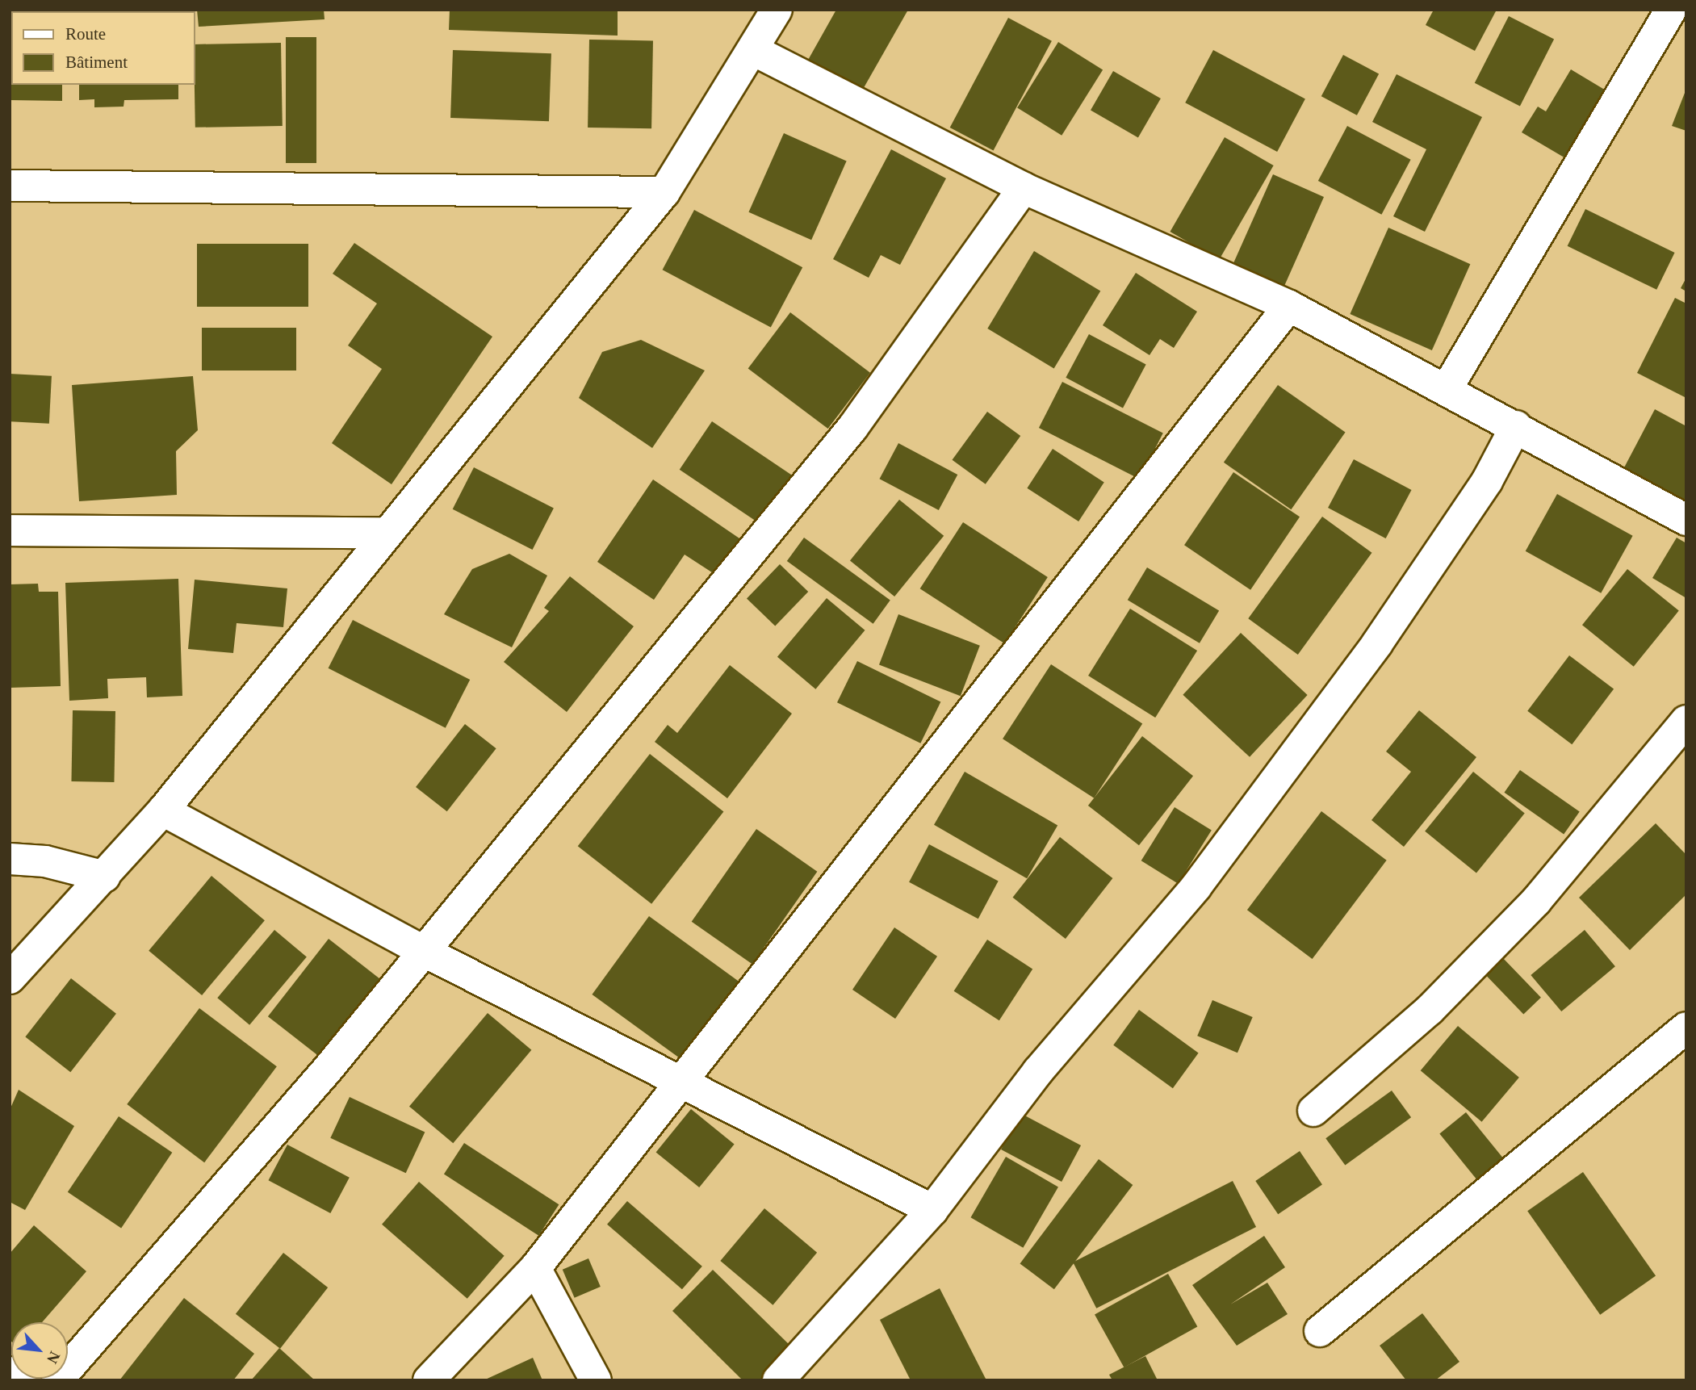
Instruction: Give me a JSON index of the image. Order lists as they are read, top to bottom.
{
  "legend": ["Route", "Bâtiment"],
  "north": "bottom right"
}
